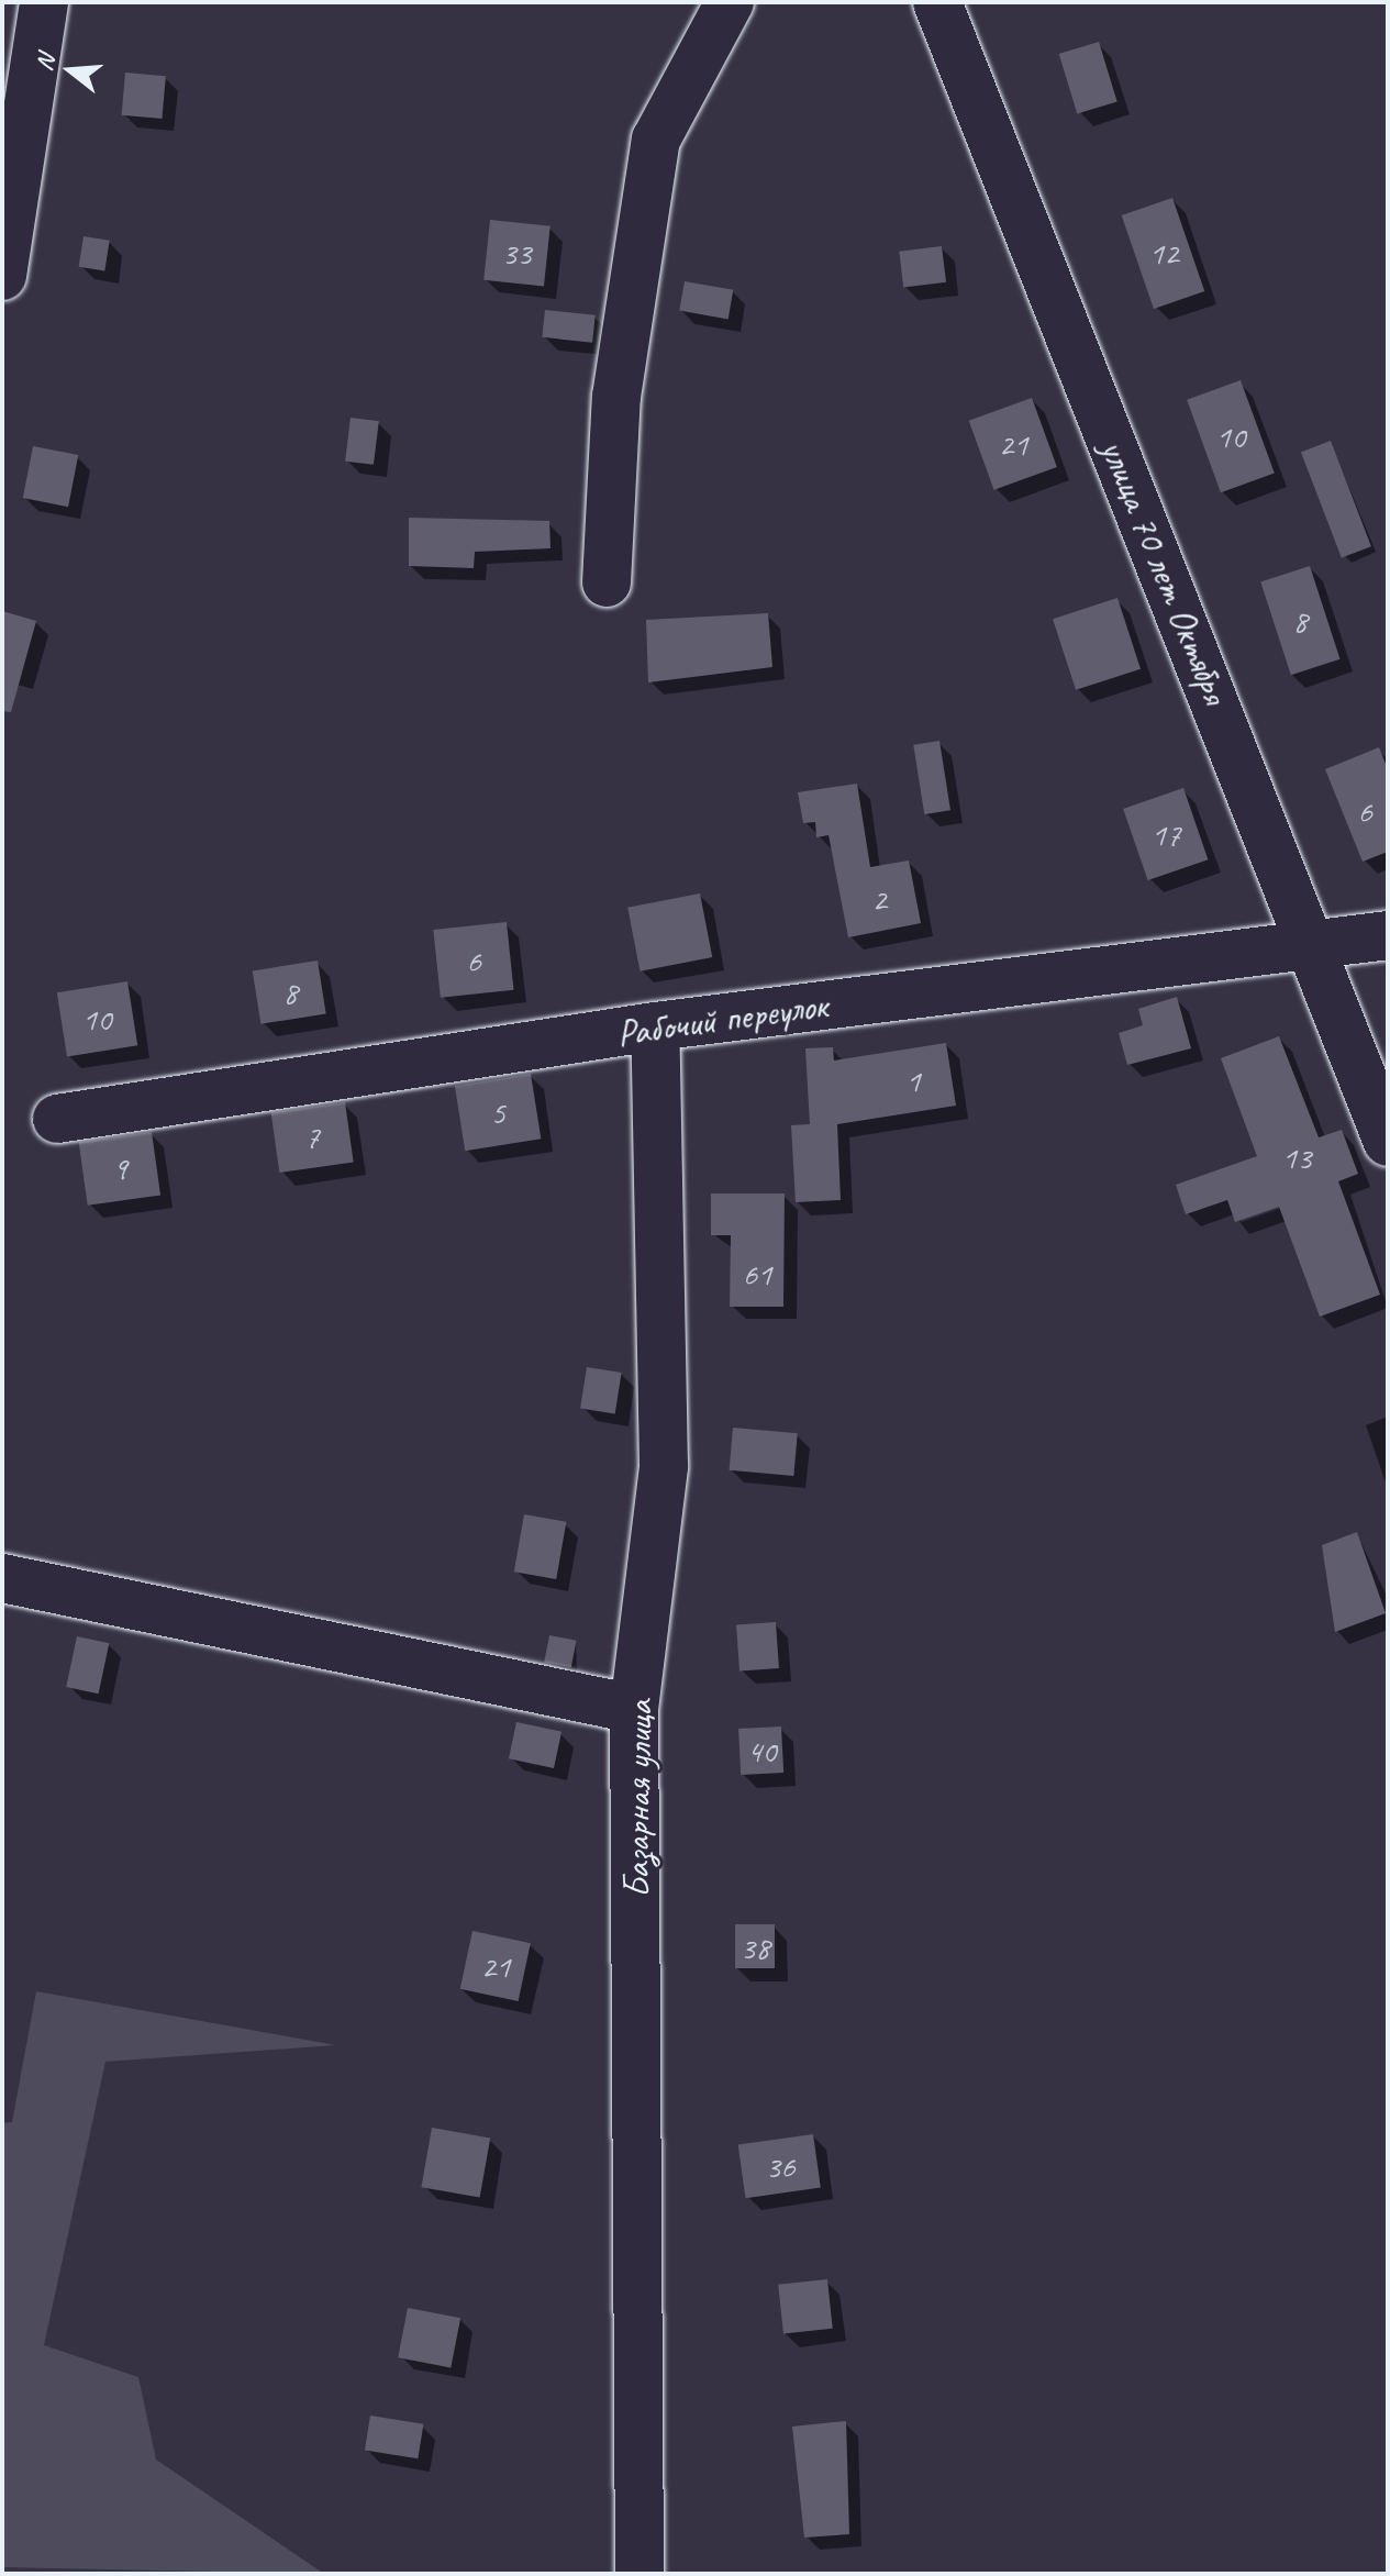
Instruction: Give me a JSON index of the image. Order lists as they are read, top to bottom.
{
  "streets": {
    "street": ["улица 70 лет Октября", "Рабочий переулок", "Базарная улица"]
  },
  "crossings": [
    ["улица 70 лет Октября", "Рабочий переулок"],
    ["Рабочий переулок", "Базарная улица"]
  ],
  "house_numbers": [
    "33",
    "12",
    "10",
    "21",
    "8",
    "6",
    "17",
    "2",
    "6",
    "8",
    "10",
    "1",
    "5",
    "7",
    "13",
    "9",
    "61",
    "40",
    "38",
    "21",
    "36"
  ],
  "north": "left"
}
